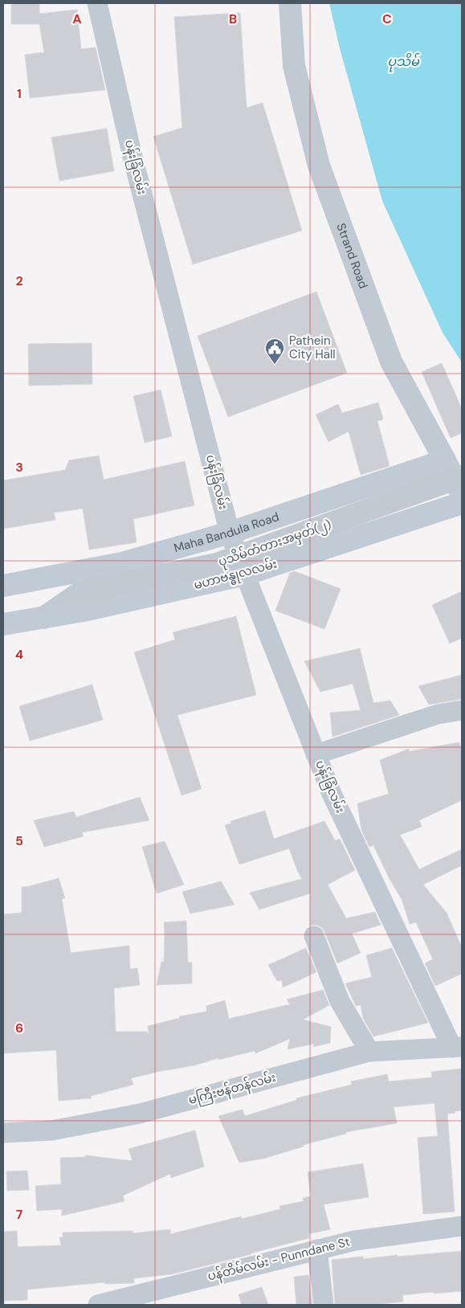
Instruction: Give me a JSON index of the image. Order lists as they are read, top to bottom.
{
  "streets": {
    "main road": ["Strand Road", "Maha Bandula Road", "မဟာဗန္ဓုလလမ်း"],
    "street": [
      "ပန်းခြံလမ်း",
      "ပုသိမ်တံတားအမှတ်(၂)",
      "မကြီးဗန်တန်လမ်း",
      "ပန်တိမ်လမ်း - Punndane St"
    ]
  },
  "crossings": [
    ["ပန်းခြံလမ်း", "Maha Bandula Road"],
    ["ပန်းခြံလမ်း", "မဟာဗန္ဓုလလမ်း"],
    ["ပန်းခြံလမ်း", "မကြီးဗန်တန်လမ်း"],
    ["Strand Road", "Maha Bandula Road"]
  ],
  "water": ["ပုသိမ်"],
  "places": {
    "public building": ["Pathein City Hall"]
  },
  "grid": {
    "columns": ["A", "B", "C"],
    "rows": [
      "1",
      "2",
      "3",
      "4",
      "5",
      "6",
      "7"
    ]
  }
}
